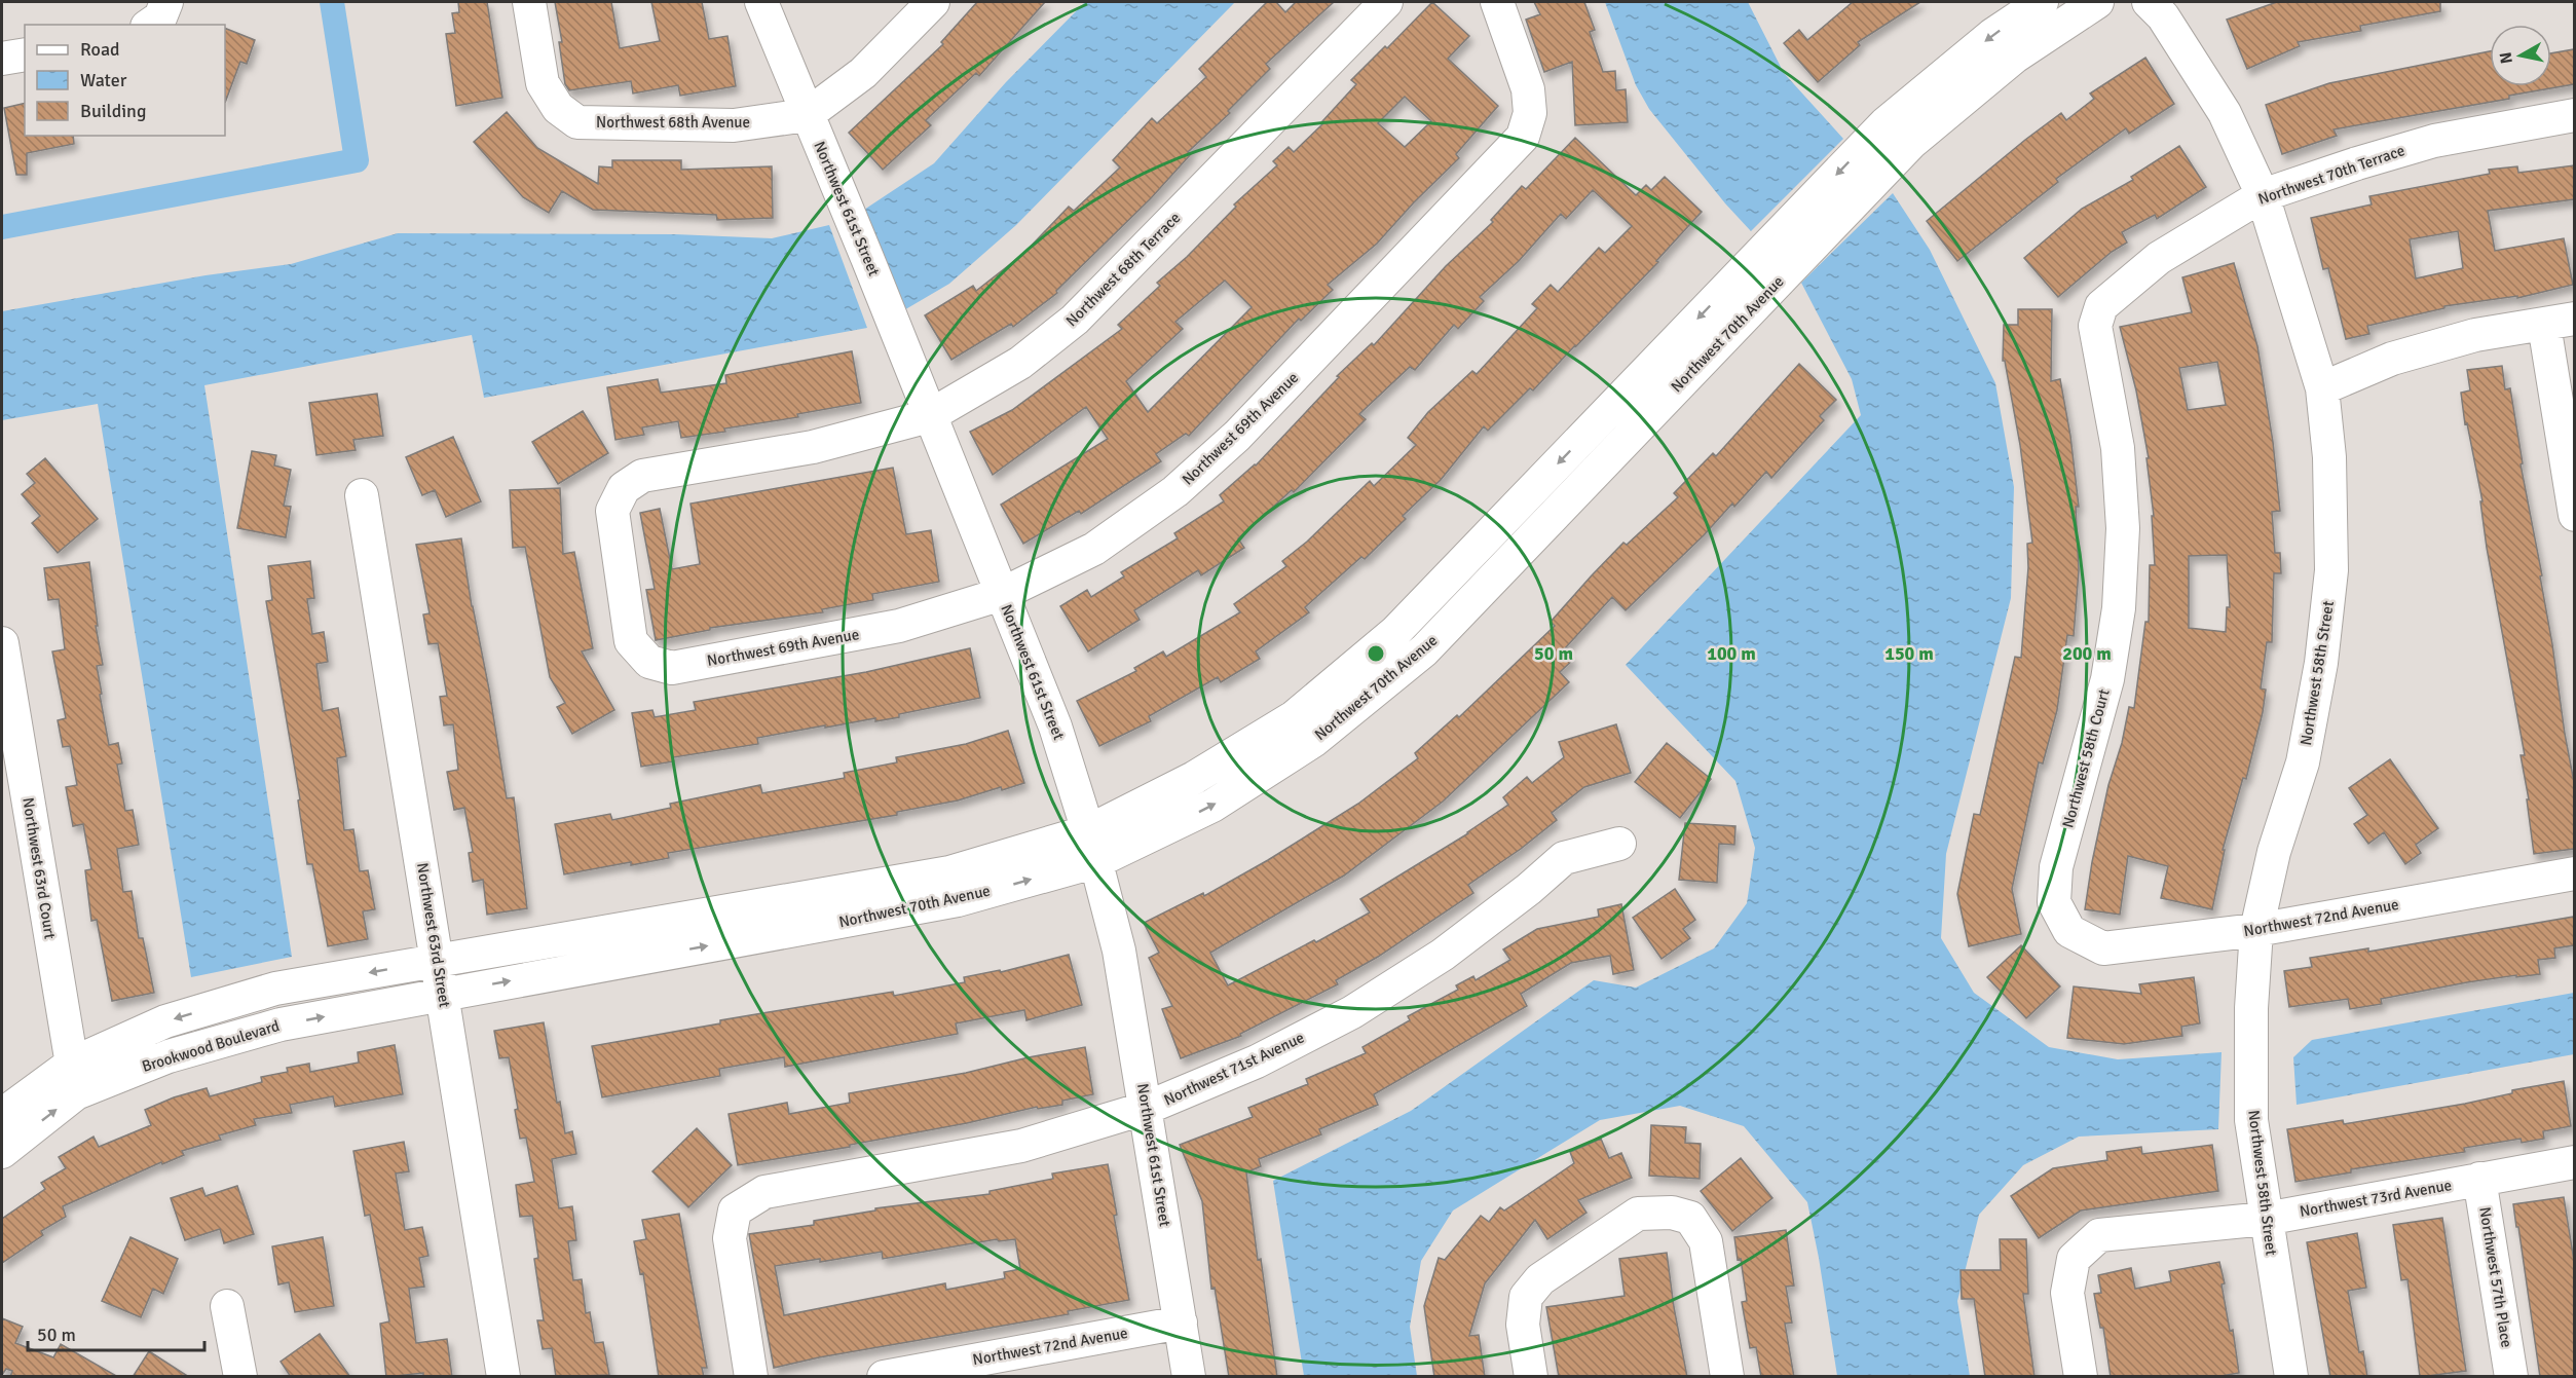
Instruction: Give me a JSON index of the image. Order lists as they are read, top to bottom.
{
  "streets": {
    "street": [
      "Northwest 68th Avenue",
      "Northwest 70th Terrace",
      "Northwest 61st Street",
      "Northwest 68th Terrace",
      "Northwest 70th Avenue",
      "Northwest 69th Avenue",
      "Northwest 58th Street",
      "Northwest 58th Court",
      "Northwest 63rd Court",
      "Northwest 72nd Avenue",
      "Northwest 63rd Street",
      "Brookwood Boulevard",
      "Northwest 71st Avenue",
      "Northwest 73rd Avenue",
      "Northwest 57th Place"
    ]
  },
  "crossings": [
    ["Northwest 68th Avenue", "Northwest 61st Street"],
    ["Northwest 70th Terrace", "Northwest 58th Street"],
    ["Northwest 70th Terrace", "Northwest 58th Court"],
    ["Northwest 61st Street", "Northwest 68th Terrace"],
    ["Northwest 61st Street", "Northwest 70th Avenue"],
    ["Northwest 61st Street", "Northwest 69th Avenue"],
    ["Northwest 61st Street", "Northwest 72nd Avenue"],
    ["Northwest 61st Street", "Northwest 71st Avenue"],
    ["Northwest 68th Terrace", "Northwest 69th Avenue"],
    ["Northwest 70th Avenue", "Northwest 63rd Street"],
    ["Northwest 70th Avenue", "Brookwood Boulevard"],
    ["Northwest 58th Street", "Northwest 72nd Avenue"],
    ["Northwest 58th Street", "Northwest 73rd Avenue"],
    ["Northwest 58th Court", "Northwest 72nd Avenue"],
    ["Northwest 63rd Court", "Brookwood Boulevard"],
    ["Northwest 63rd Street", "Brookwood Boulevard"],
    ["Northwest 73rd Avenue", "Northwest 57th Place"]
  ],
  "legend": ["Road", "Water", "Building"],
  "scale_bar": "50 m",
  "north": "left",
  "rings": [
    "50 m",
    "100 m",
    "150 m",
    "200 m"
  ]
}
